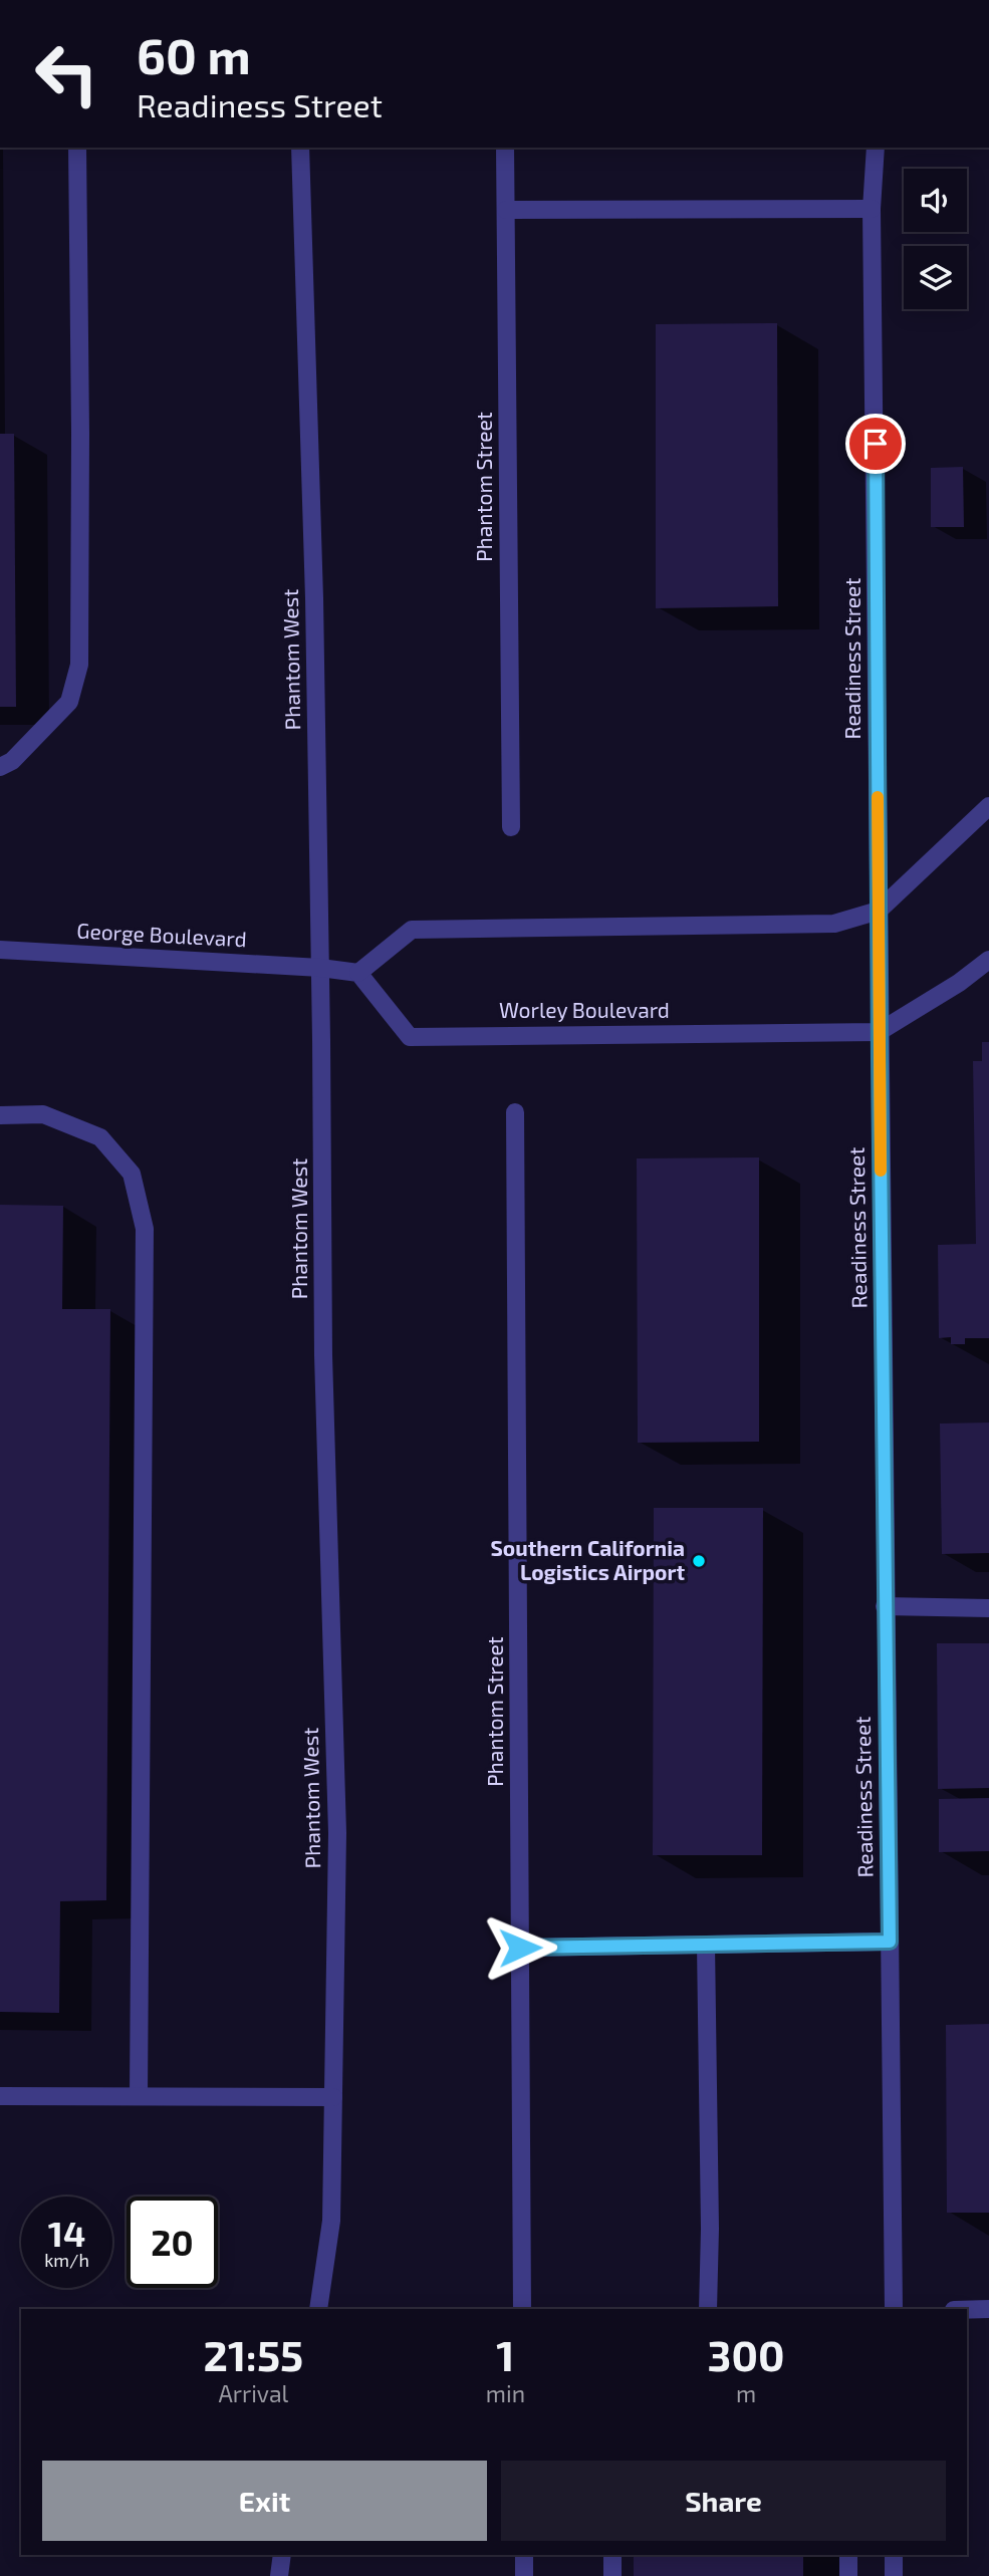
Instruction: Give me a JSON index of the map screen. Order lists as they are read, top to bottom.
{
  "streets": {
    "street": [
      "Phantom Street",
      "Readiness Street",
      "Phantom West",
      "George Boulevard",
      "Worley Boulevard"
    ]
  },
  "crossings": [
    ["Readiness Street", "Worley Boulevard"],
    ["Phantom West", "George Boulevard"]
  ],
  "places": ["Southern California Logistics Airport"],
  "page": {
    "turn": ["60 m", "Readiness Street"],
    "speed": "14 km/h",
    "limit": "20",
    "eta": [
      "21:55",
      "Arrival",
      "1",
      "min",
      "300",
      "m"
    ],
    "buttons": ["Exit", "Share"]
  }
}
